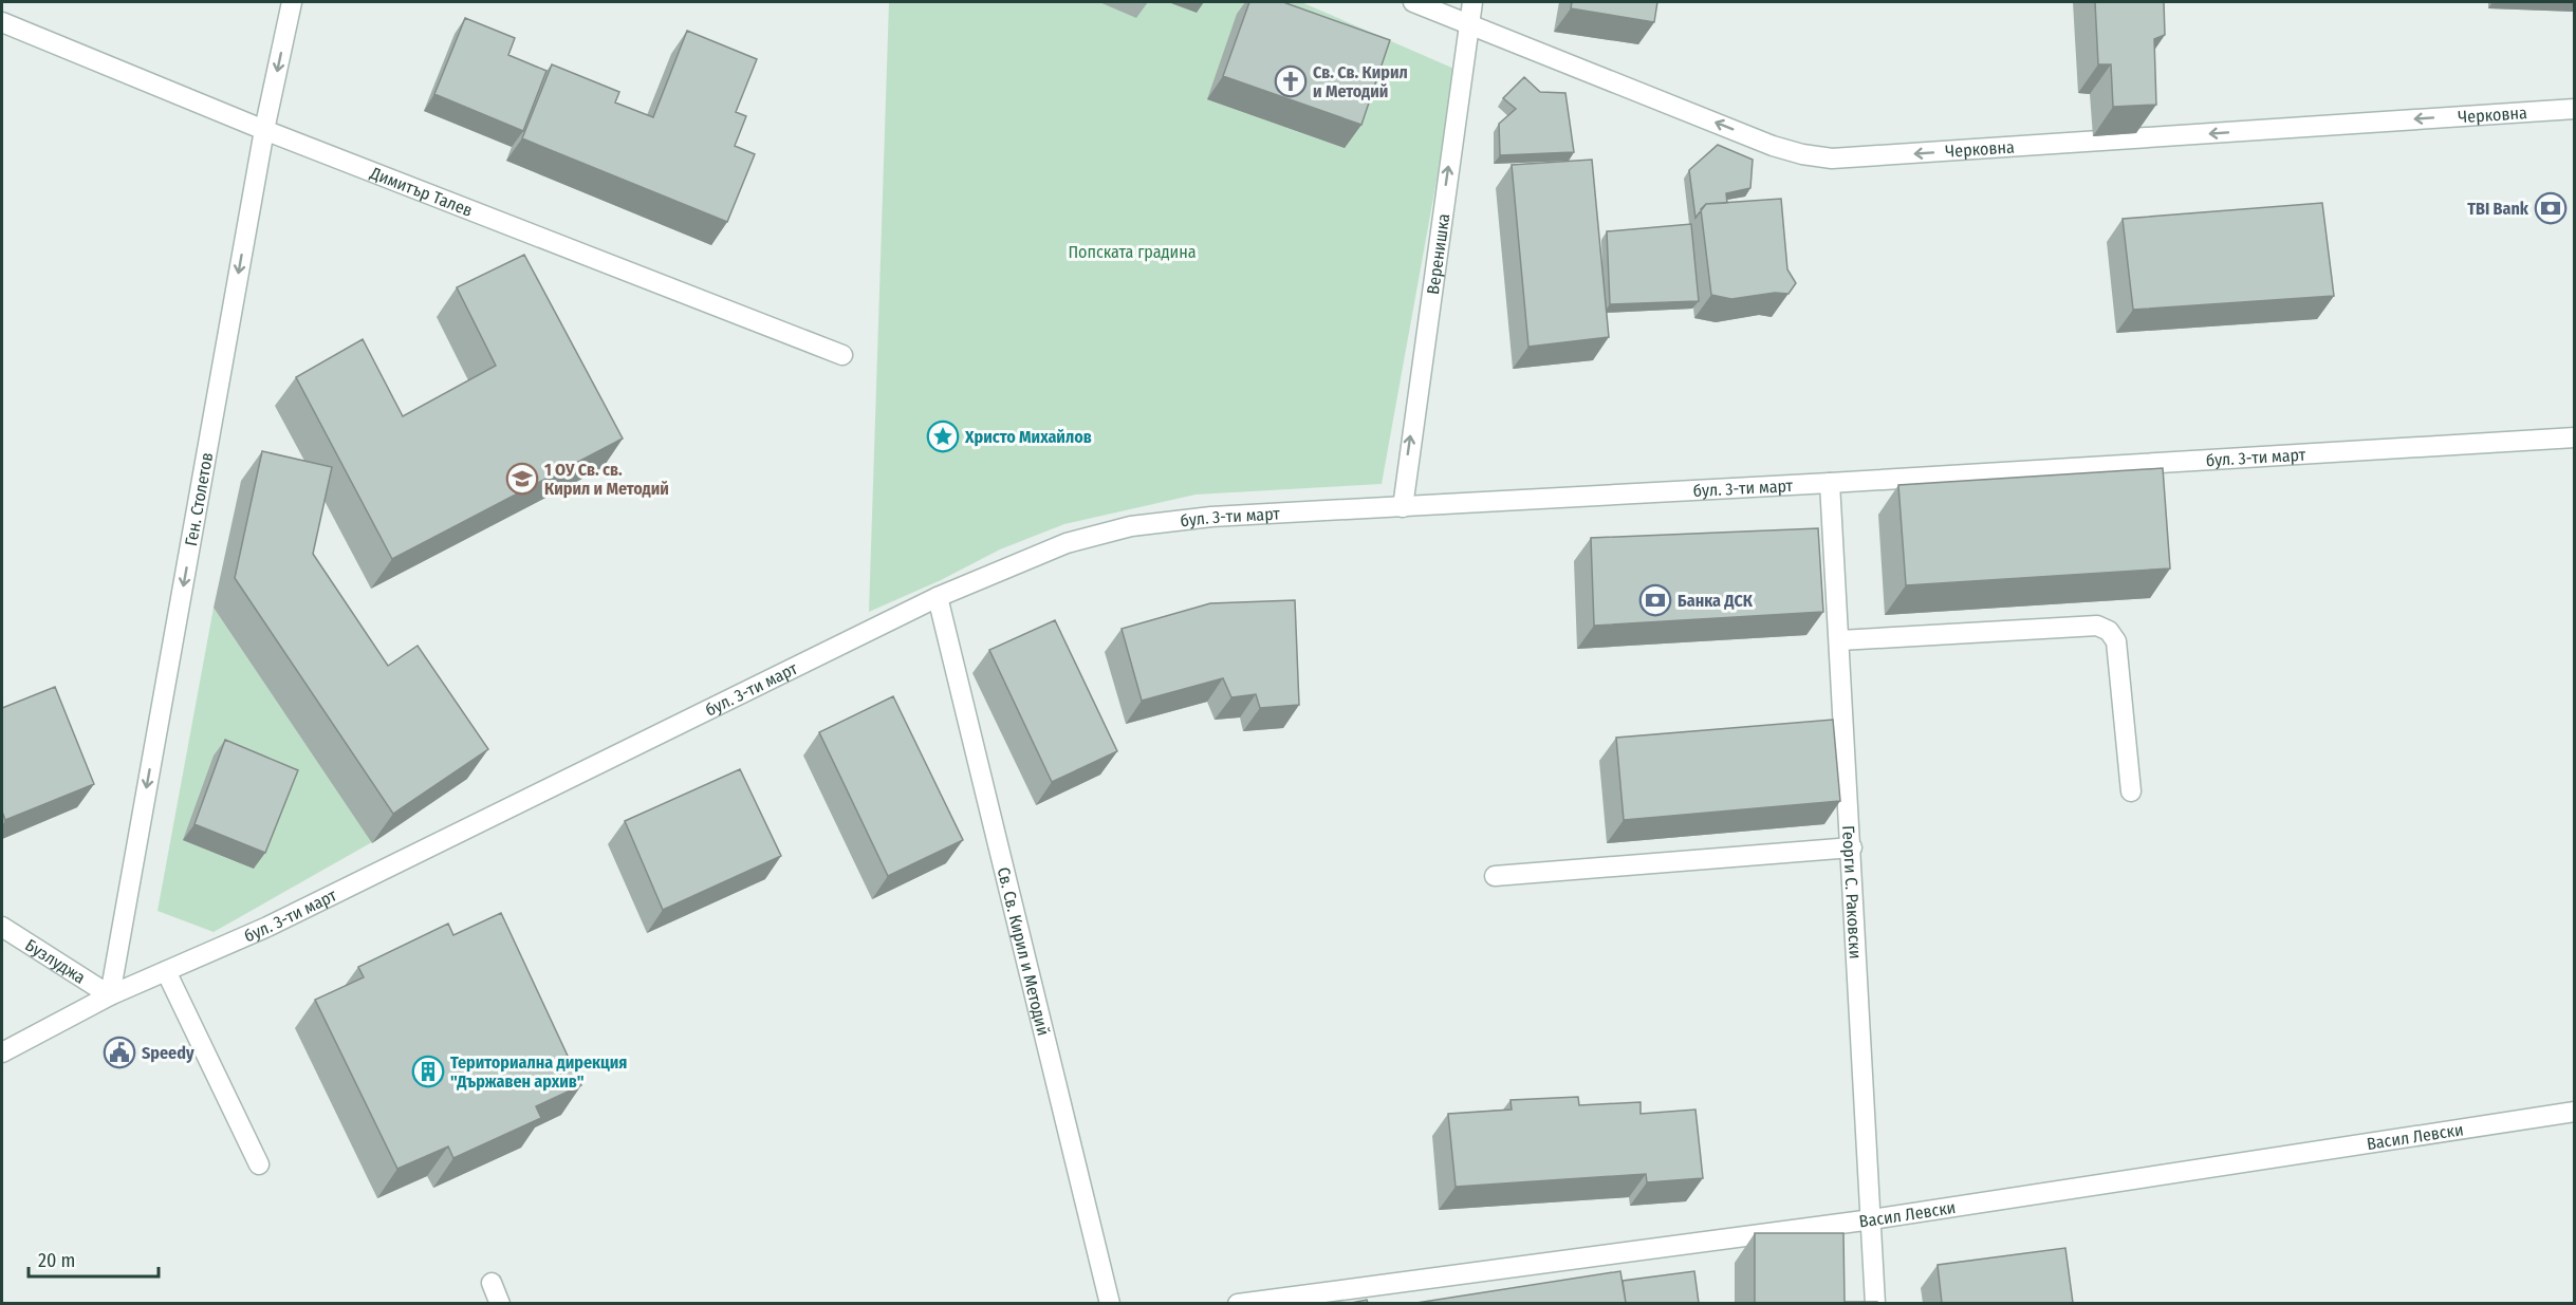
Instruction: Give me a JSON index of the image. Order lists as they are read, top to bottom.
{
  "streets": {
    "street": [
      "Черковна",
      "Димитър Талев",
      "Веренишка",
      "бул. 3-ти март",
      "Ген. Столетов",
      "Георги С. Раковски",
      "Св. Св. Кирил и Методий",
      "Бузлуджа",
      "Васил Левски"
    ]
  },
  "crossings": [
    ["Черковна", "Веренишка"],
    ["Димитър Талев", "Ген. Столетов"],
    ["Веренишка", "бул. 3-ти март"],
    ["бул. 3-ти март", "Ген. Столетов"],
    ["бул. 3-ти март", "Георги С. Раковски"],
    ["бул. 3-ти март", "Св. Св. Кирил и Методий"],
    ["бул. 3-ти март", "Бузлуджа"],
    ["Ген. Столетов", "Бузлуджа"],
    ["Георги С. Раковски", "Васил Левски"]
  ],
  "one_way": ["Черковна", "Веренишка", "Ген. Столетов"],
  "parks": ["Попската градина"],
  "places": {
    "church": ["Св. Св. Кирил и Методий"],
    "bank": ["TBI Bank", "Банка ДСК"],
    "place": ["Христо Михайлов"],
    "school or university": ["1 ОУ Св. св. Кирил и Методий"],
    "public building": ["Speedy"],
    "building": ["Териториална дирекция \"Държавен архив\""]
  },
  "scale_bar": "20 m"
}
